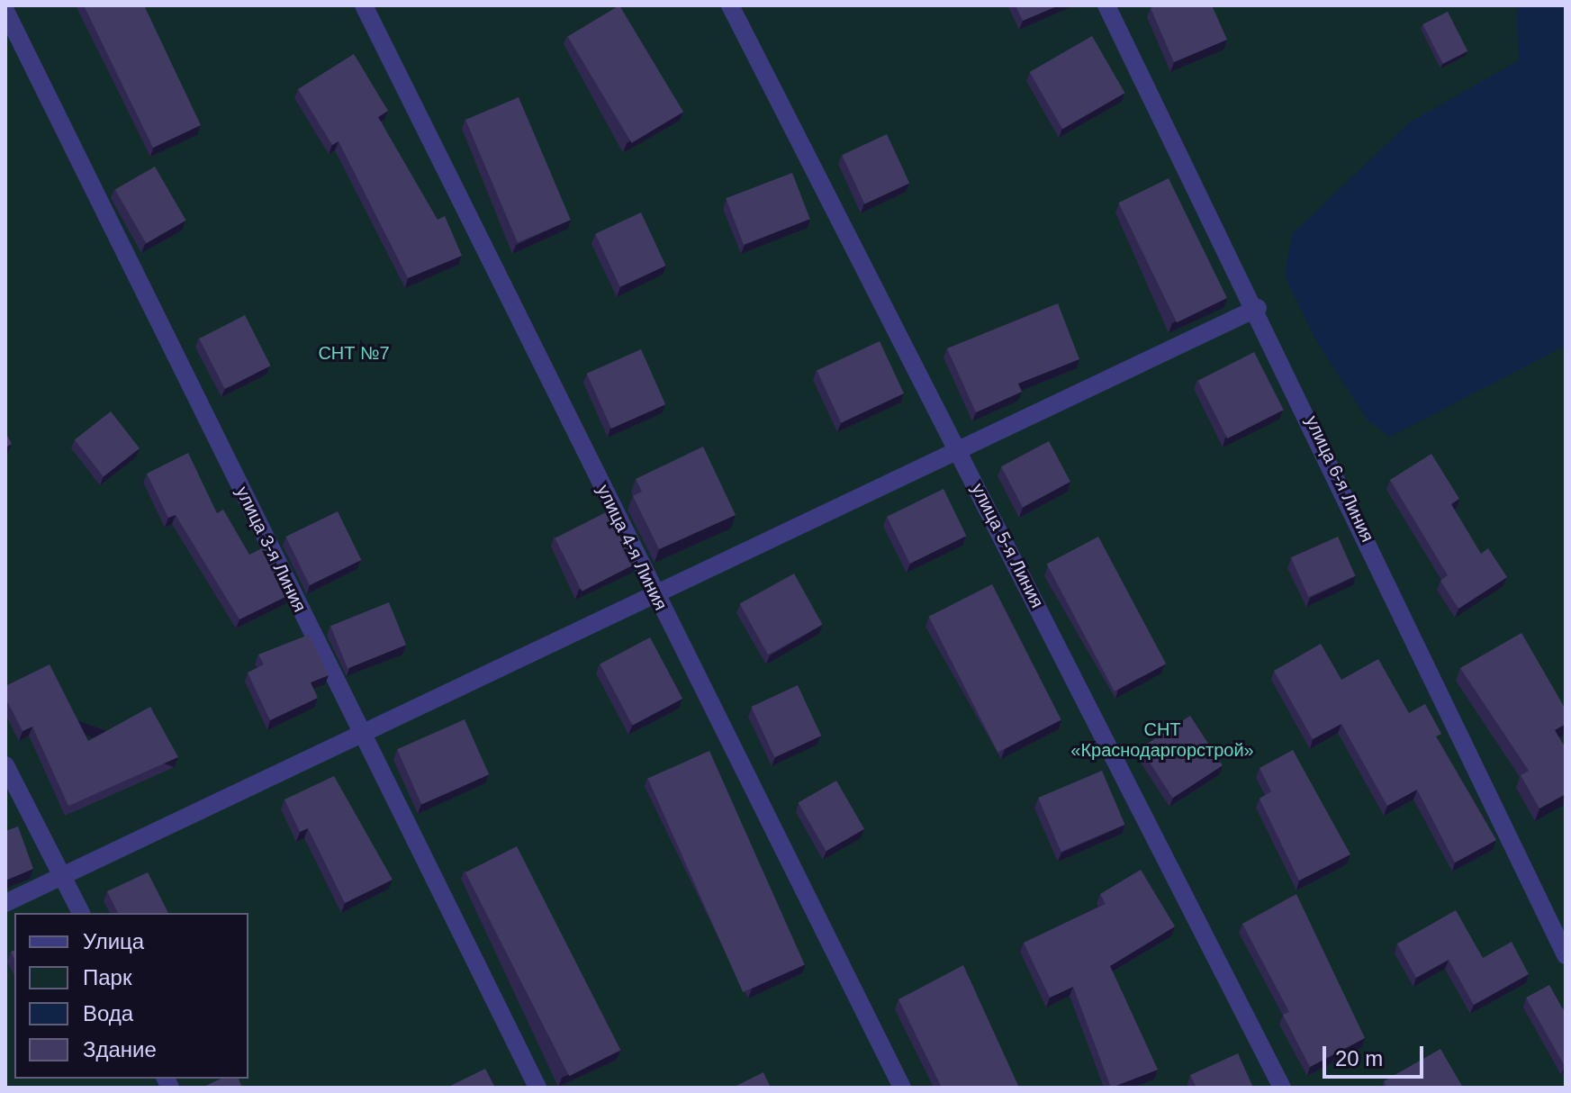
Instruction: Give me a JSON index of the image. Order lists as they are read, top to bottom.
{
  "streets": {
    "street": [
      "улица 6-я Линия",
      "улица 5-я Линия",
      "улица 4-я Линия",
      "улица 3-я Линия"
    ]
  },
  "parks": ["СНТ №7", "СНТ «Краснодаргорстрой»"],
  "legend": [
    "Улица",
    "Парк",
    "Вода",
    "Здание"
  ],
  "scale_bar": "20 m"
}
